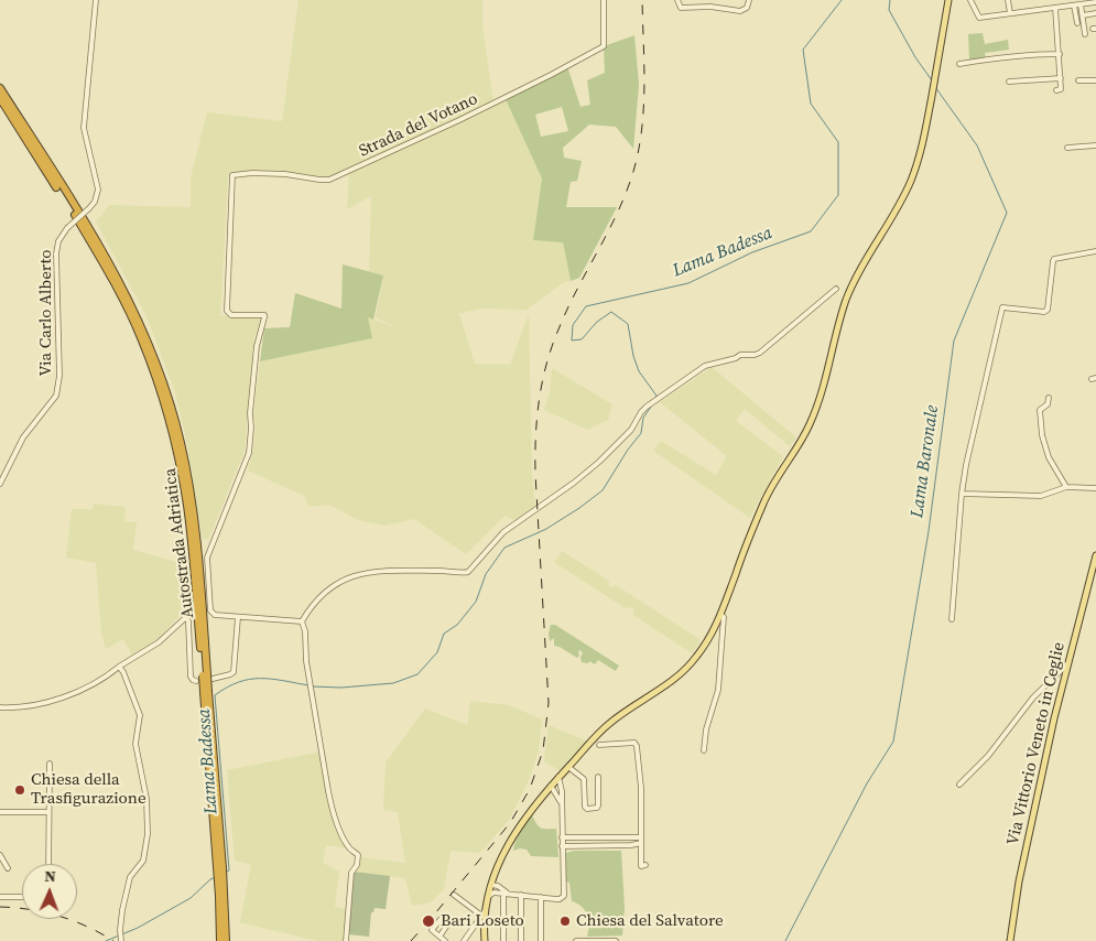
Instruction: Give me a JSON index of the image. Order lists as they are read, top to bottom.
{
  "streets": {
    "highway": ["Autostrada Adriatica"],
    "main road": ["Via Vittorio Veneto in Ceglie"],
    "street": ["Strada del Votano", "Via Carlo Alberto"]
  },
  "water": ["Lama Badessa", "Lama Baronale"],
  "places": ["Chiesa della Trasfigurazione", "Bari Loseto", "Chiesa del Salvatore"],
  "north": "top"
}
